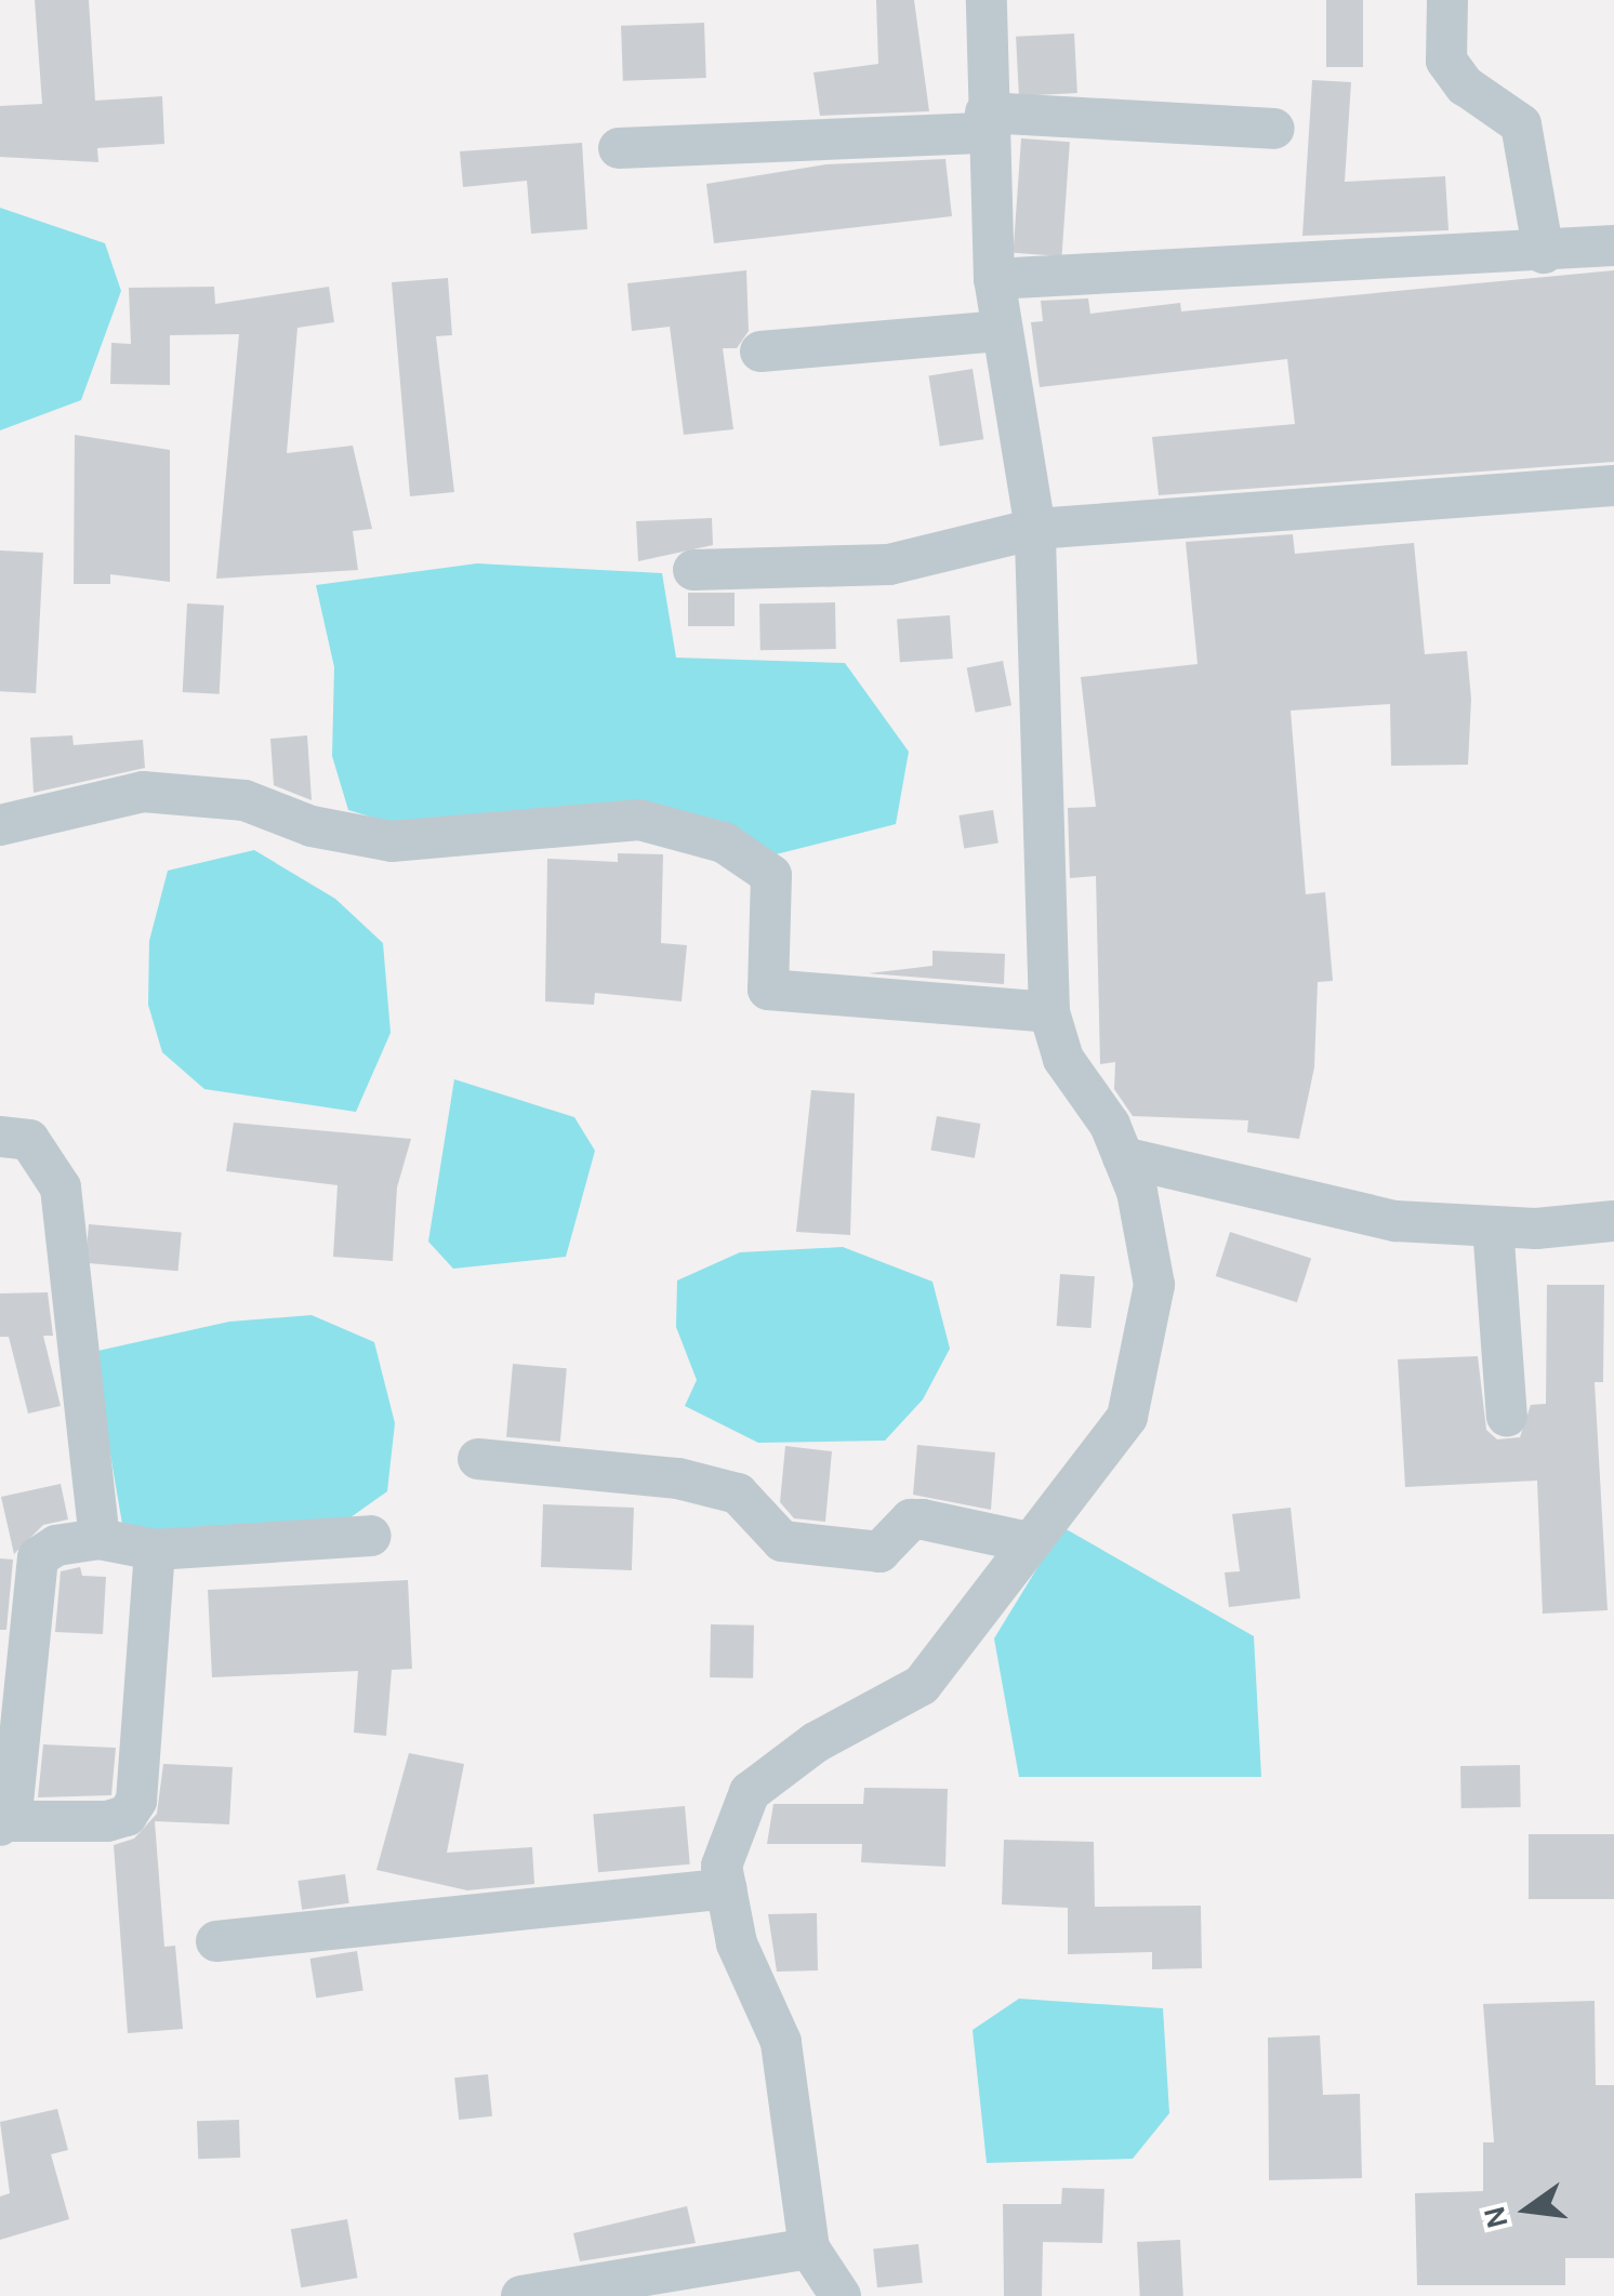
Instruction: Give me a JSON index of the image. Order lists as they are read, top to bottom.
{
  "north": "left"
}
